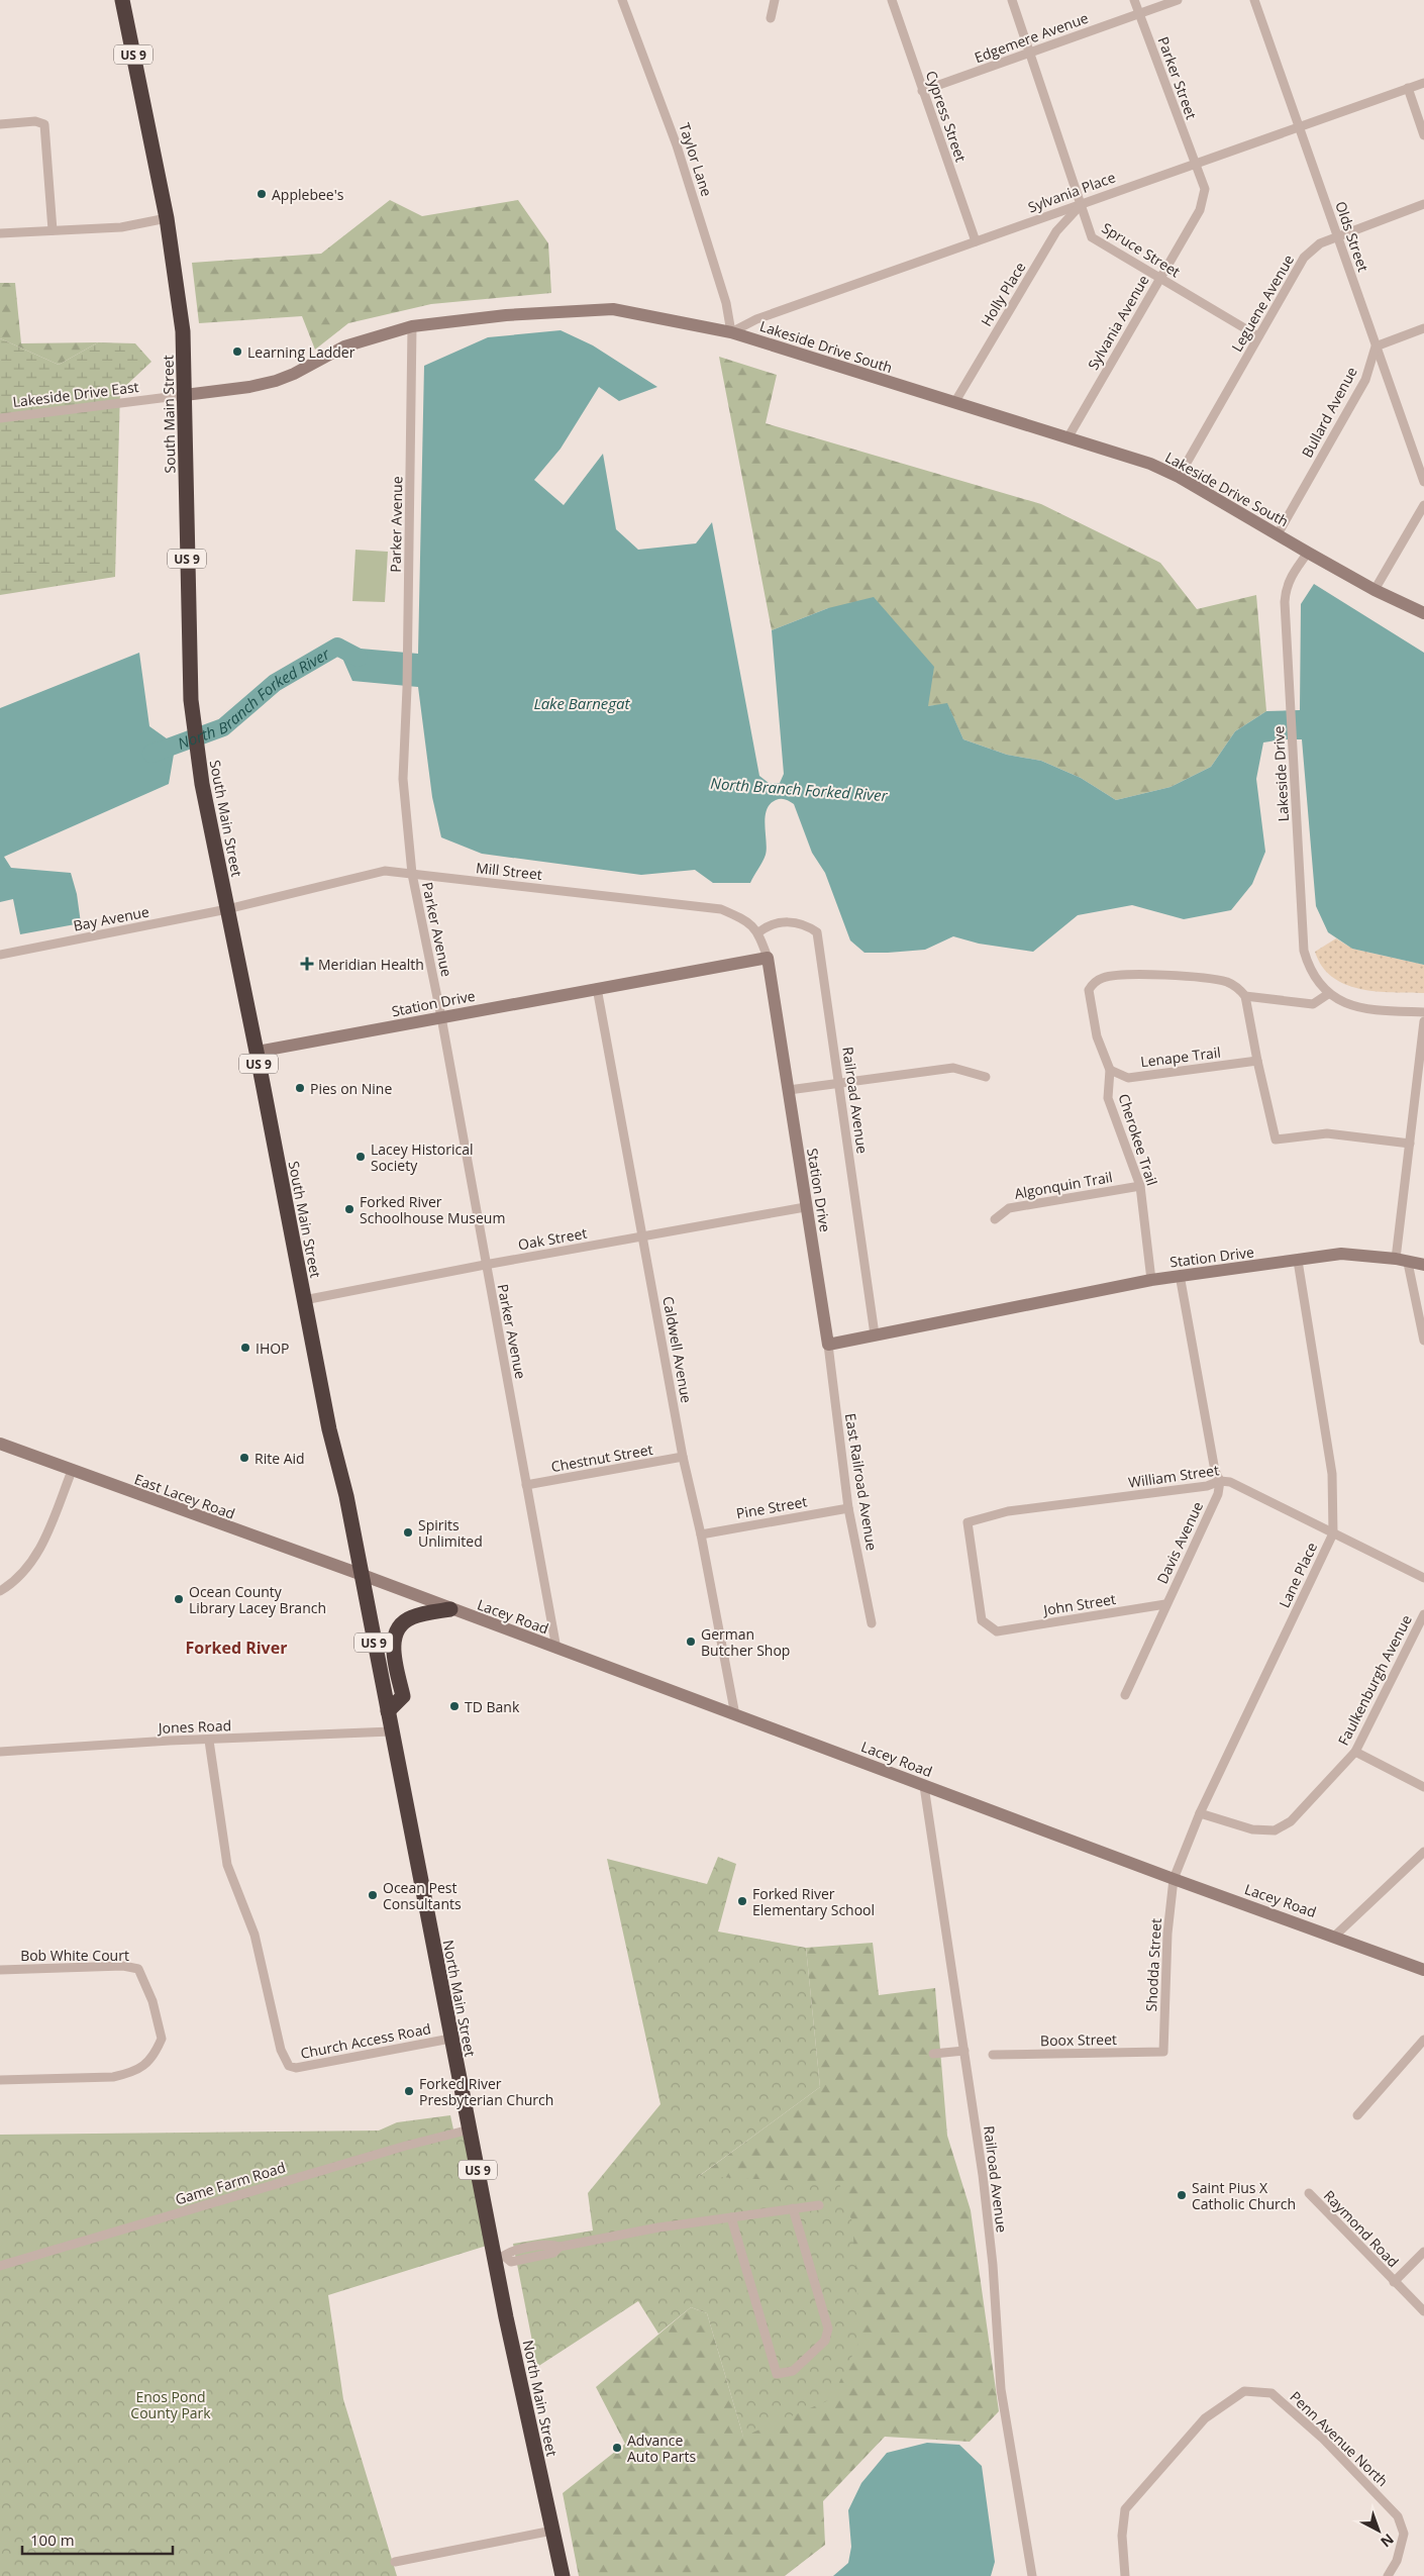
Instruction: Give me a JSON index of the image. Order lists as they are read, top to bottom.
{
  "streets": {
    "highway": ["US 9", "South Main Street", "North Main Street"],
    "street": [
      "Edgemere Avenue",
      "Parker Street",
      "Cypress Street",
      "Taylor Lane",
      "Sylvania Place",
      "Olds Street",
      "Spruce Street",
      "Holly Place",
      "Leguene Avenue",
      "Sylvania Avenue",
      "Lakeside Drive South",
      "Lakeside Drive East",
      "Bullard Avenue",
      "Parker Avenue",
      "Lakeside Drive",
      "Mill Street",
      "Bay Avenue",
      "Station Drive",
      "Lenape Trail",
      "Railroad Avenue",
      "Cherokee Trail",
      "Algonquin Trail",
      "Oak Street",
      "Caldwell Avenue",
      "Chestnut Street",
      "William Street",
      "East Railroad Avenue",
      "East Lacey Road",
      "Pine Street",
      "Davis Avenue",
      "Lane Place",
      "John Street",
      "Lacey Road",
      "Faulkenburgh Avenue",
      "Jones Road",
      "Bob White Court",
      "Shodda Street",
      "Boox Street",
      "Church Access Road",
      "Game Farm Road",
      "Raymond Road",
      "Penn Avenue North"
    ]
  },
  "crossings": [
    ["Edgemere Avenue", "Parker Street"],
    ["Edgemere Avenue", "Cypress Street"],
    ["Edgemere Avenue", "Spruce Street"],
    ["Parker Street", "Sylvania Place"],
    ["Parker Street", "Sylvania Avenue"],
    ["Cypress Street", "Sylvania Place"],
    ["Taylor Lane", "Sylvania Place"],
    ["Taylor Lane", "Lakeside Drive South"],
    ["Sylvania Place", "Olds Street"],
    ["Sylvania Place", "Spruce Street"],
    ["Sylvania Place", "Holly Place"],
    ["Sylvania Place", "Sylvania Avenue"],
    ["Sylvania Place", "Lakeside Drive South"],
    ["Olds Street", "Leguene Avenue"],
    ["Olds Street", "Bullard Avenue"],
    ["Spruce Street", "Holly Place"],
    ["Spruce Street", "Leguene Avenue"],
    ["Spruce Street", "Sylvania Avenue"],
    ["Holly Place", "Lakeside Drive South"],
    ["Leguene Avenue", "Lakeside Drive South"],
    ["Sylvania Avenue", "Lakeside Drive South"],
    ["Lakeside Drive South", "Lakeside Drive East"],
    ["Lakeside Drive South", "Bullard Avenue"],
    ["Lakeside Drive South", "South Main Street"],
    ["Lakeside Drive South", "Parker Avenue"],
    ["Lakeside Drive South", "Lakeside Drive"],
    ["Lakeside Drive East", "South Main Street"],
    ["South Main Street", "Mill Street"],
    ["South Main Street", "Bay Avenue"],
    ["South Main Street", "Station Drive"],
    ["South Main Street", "Oak Street"],
    ["South Main Street", "East Lacey Road"],
    ["South Main Street", "Lacey Road"],
    ["South Main Street", "North Main Street"],
    ["Parker Avenue", "Mill Street"],
    ["Parker Avenue", "Station Drive"],
    ["Parker Avenue", "Oak Street"],
    ["Parker Avenue", "Chestnut Street"],
    ["Parker Avenue", "Lacey Road"],
    ["Lakeside Drive", "Cherokee Trail"],
    ["Mill Street", "Bay Avenue"],
    ["Mill Street", "Railroad Avenue"],
    ["Station Drive", "Railroad Avenue"],
    ["Station Drive", "Cherokee Trail"],
    ["Station Drive", "Oak Street"],
    ["Station Drive", "Caldwell Avenue"],
    ["Station Drive", "East Railroad Avenue"],
    ["Station Drive", "Lane Place"],
    ["Lenape Trail", "Cherokee Trail"],
    ["Railroad Avenue", "Lacey Road"],
    ["Cherokee Trail", "Algonquin Trail"],
    ["Oak Street", "Caldwell Avenue"],
    ["Caldwell Avenue", "Chestnut Street"],
    ["Caldwell Avenue", "Pine Street"],
    ["Caldwell Avenue", "Lacey Road"],
    ["William Street", "Davis Avenue"],
    ["William Street", "Lane Place"],
    ["William Street", "John Street"],
    ["East Railroad Avenue", "Pine Street"],
    ["East Lacey Road", "Lacey Road"],
    ["East Lacey Road", "North Main Street"],
    ["Davis Avenue", "John Street"],
    ["Lane Place", "Lacey Road"],
    ["Lane Place", "Faulkenburgh Avenue"],
    ["Lane Place", "Shodda Street"],
    ["Lacey Road", "Shodda Street"],
    ["Lacey Road", "North Main Street"],
    ["Jones Road", "North Main Street"],
    ["Jones Road", "Church Access Road"],
    ["Shodda Street", "Boox Street"],
    ["North Main Street", "Church Access Road"],
    ["North Main Street", "Game Farm Road"]
  ],
  "districts": ["Forked River"],
  "water": ["North Branch Forked River", "Lake Barnegat"],
  "parks": ["Enos Pond County Park"],
  "places": {
    "other": [
      "Applebee's",
      "Learning Ladder",
      "Pies on Nine",
      "Lacey Historical Society",
      "Forked River Schoolhouse Museum",
      "IHOP",
      "Rite Aid",
      "Spirits Unlimited",
      "Ocean County Library Lacey Branch",
      "German Butcher Shop",
      "TD Bank",
      "Ocean Pest Consultants",
      "Forked River Elementary School",
      "Forked River Presbyterian Church",
      "Saint Pius X Catholic Church",
      "Advance Auto Parts"
    ],
    "health": ["Meridian Health"]
  },
  "scale_bar": "100 m",
  "north": "bottom right"
}
